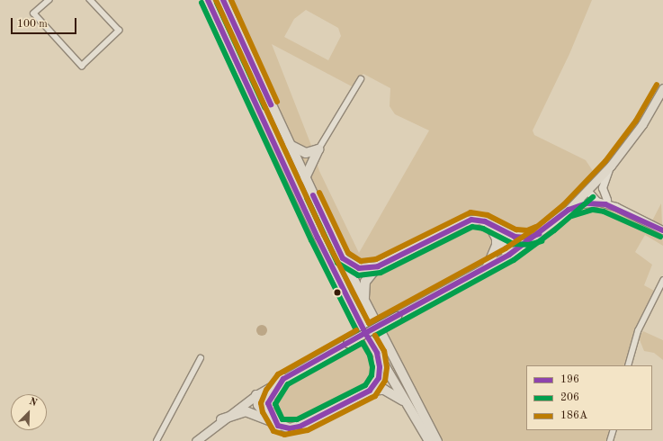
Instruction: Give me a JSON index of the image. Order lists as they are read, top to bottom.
{
  "lines": ["transit line 196", "transit line 186A", "transit line 206"],
  "legend": ["196", "206", "186A"],
  "scale_bar": "100 m",
  "north": "top right"
}
